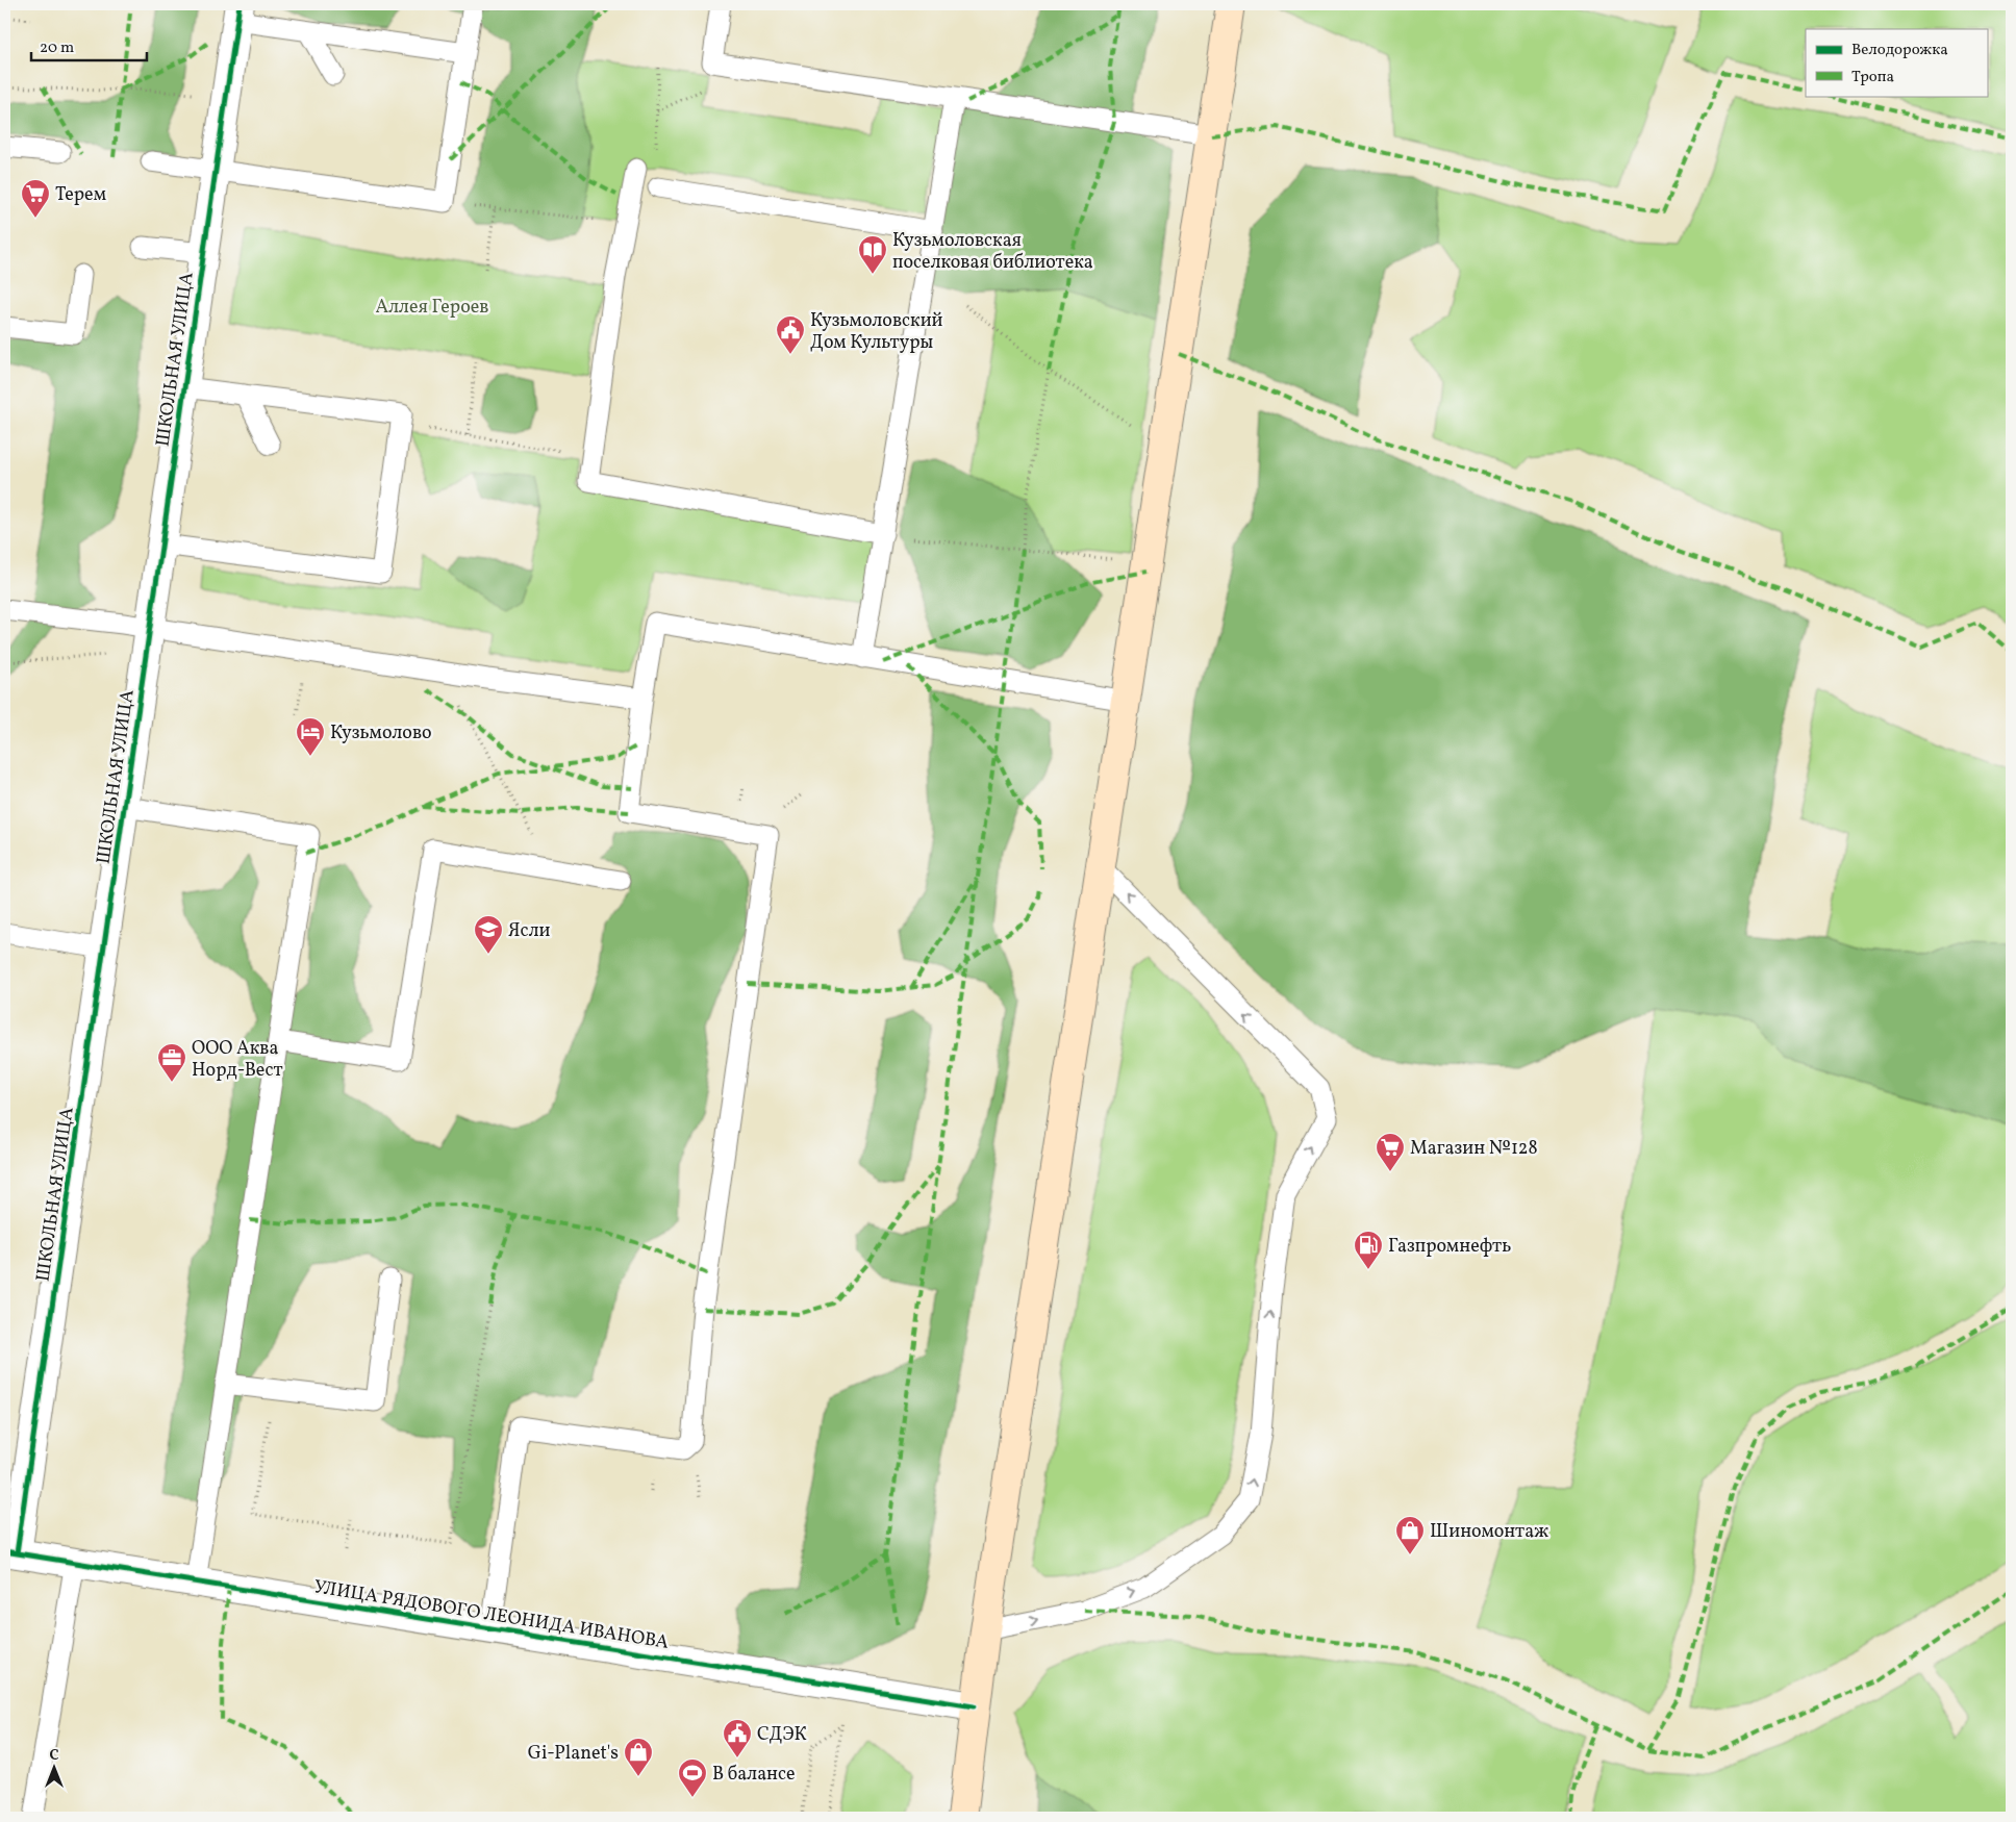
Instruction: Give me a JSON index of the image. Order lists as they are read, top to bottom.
{
  "streets": {
    "street": ["ШКОЛЬНАЯ УЛИЦА", "УЛИЦА РЯДОВОГО ЛЕОНИДА ИВАНОВА"]
  },
  "crossings": [
    ["ШКОЛЬНАЯ УЛИЦА", "УЛИЦА РЯДОВОГО ЛЕОНИДА ИВАНОВА"]
  ],
  "parks": ["Аллея Героев"],
  "places": {
    "supermarket": ["Терем", "Магазин №128"],
    "library": ["Кузьмоловская поселковая библиотека"],
    "public building": ["Кузьмоловский Дом Культуры", "СДЭК"],
    "hotel": ["Кузьмолово"],
    "school or university": ["Ясли"],
    "office": ["ООО Аква Норд-Вест"],
    "fuel station": ["Газпромнефть"],
    "shop": ["Шиномонтаж", "Gi-Planet's"],
    "sports": ["В балансе"]
  },
  "legend": ["Велодорожка", "Тропа"],
  "scale_bar": "20 m",
  "north": "top"
}
